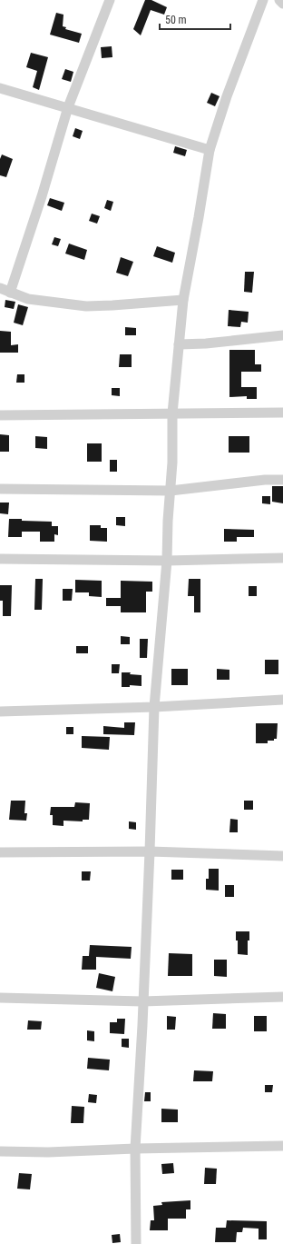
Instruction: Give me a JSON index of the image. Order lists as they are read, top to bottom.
{
  "scale_bar": "50 m"
}
